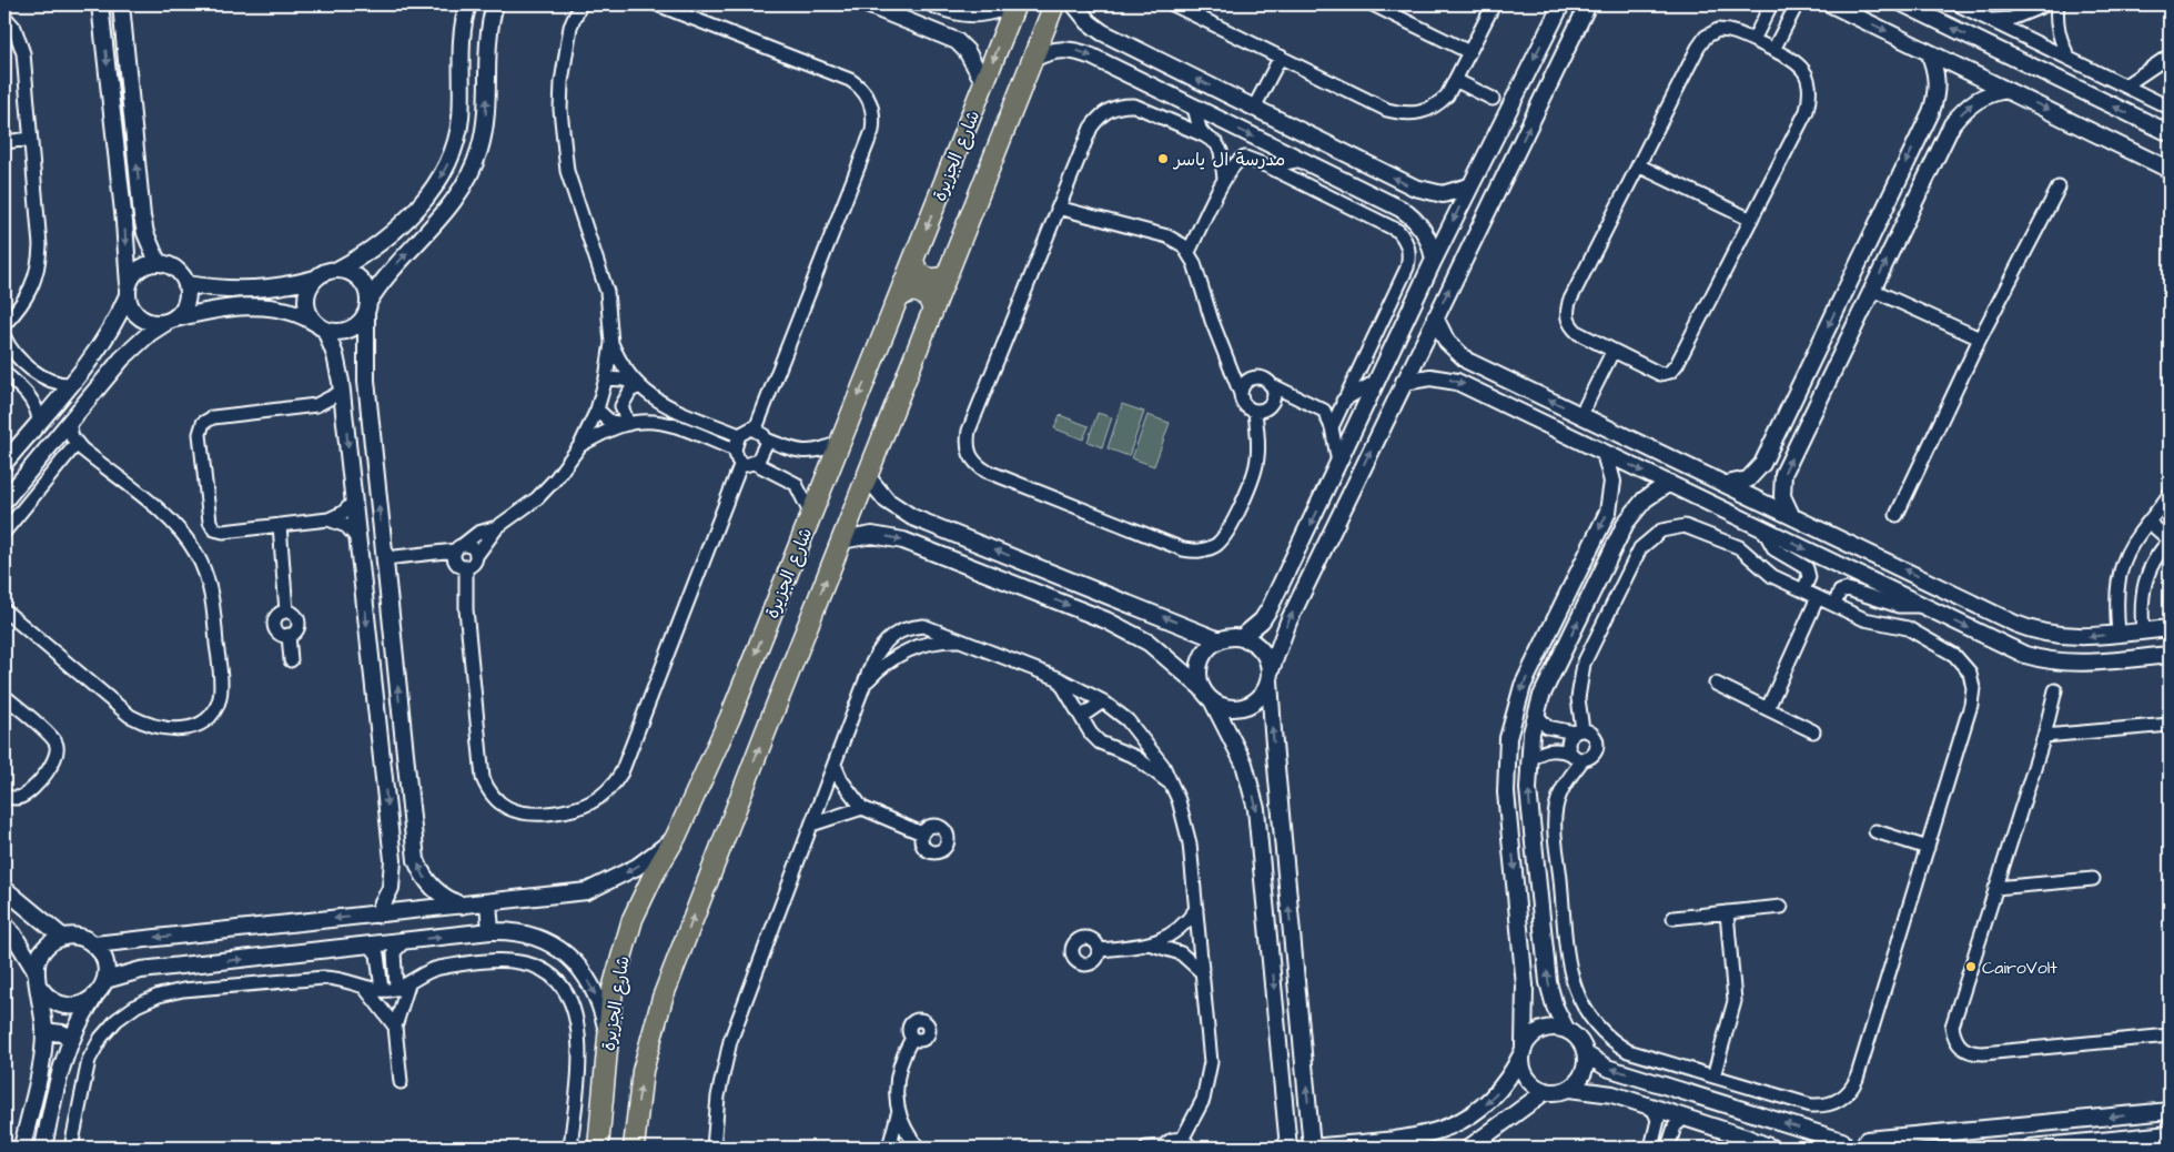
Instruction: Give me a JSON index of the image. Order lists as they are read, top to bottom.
{
  "streets": {
    "main road": ["شارع الجزيرة"]
  },
  "places": ["مدرسة ال ياسر", "CairoVolt"]
}
